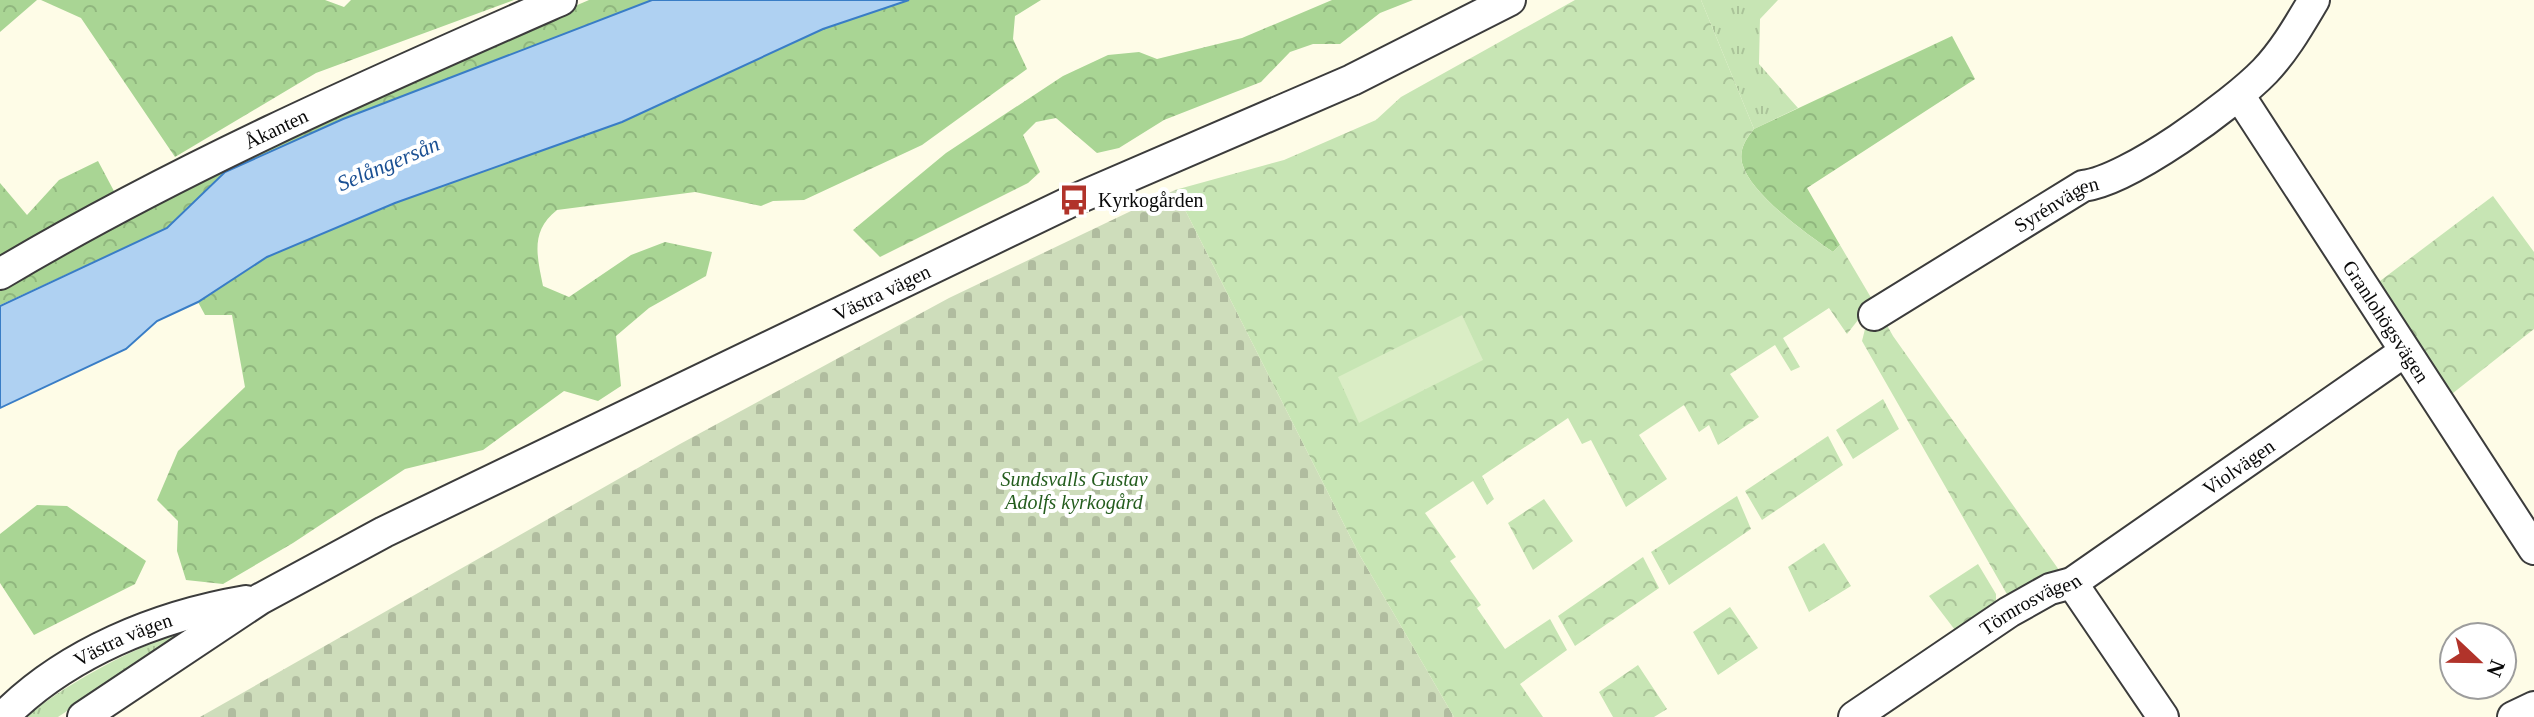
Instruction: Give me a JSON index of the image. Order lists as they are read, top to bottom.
{
  "streets": {
    "street": [
      "Åkanten",
      "Syrénvägen",
      "Västra vägen",
      "Granlohögsvägen",
      "Violvägen",
      "Törnrosvägen"
    ]
  },
  "crossings": [
    ["Syrénvägen", "Granlohögsvägen"],
    ["Granlohögsvägen", "Violvägen"],
    ["Violvägen", "Törnrosvägen"]
  ],
  "water": ["Selångersån"],
  "parks": ["Sundsvalls Gustav Adolfs kyrkogård"],
  "places": {
    "bus stop": ["Kyrkogården"]
  },
  "north": "right"
}
